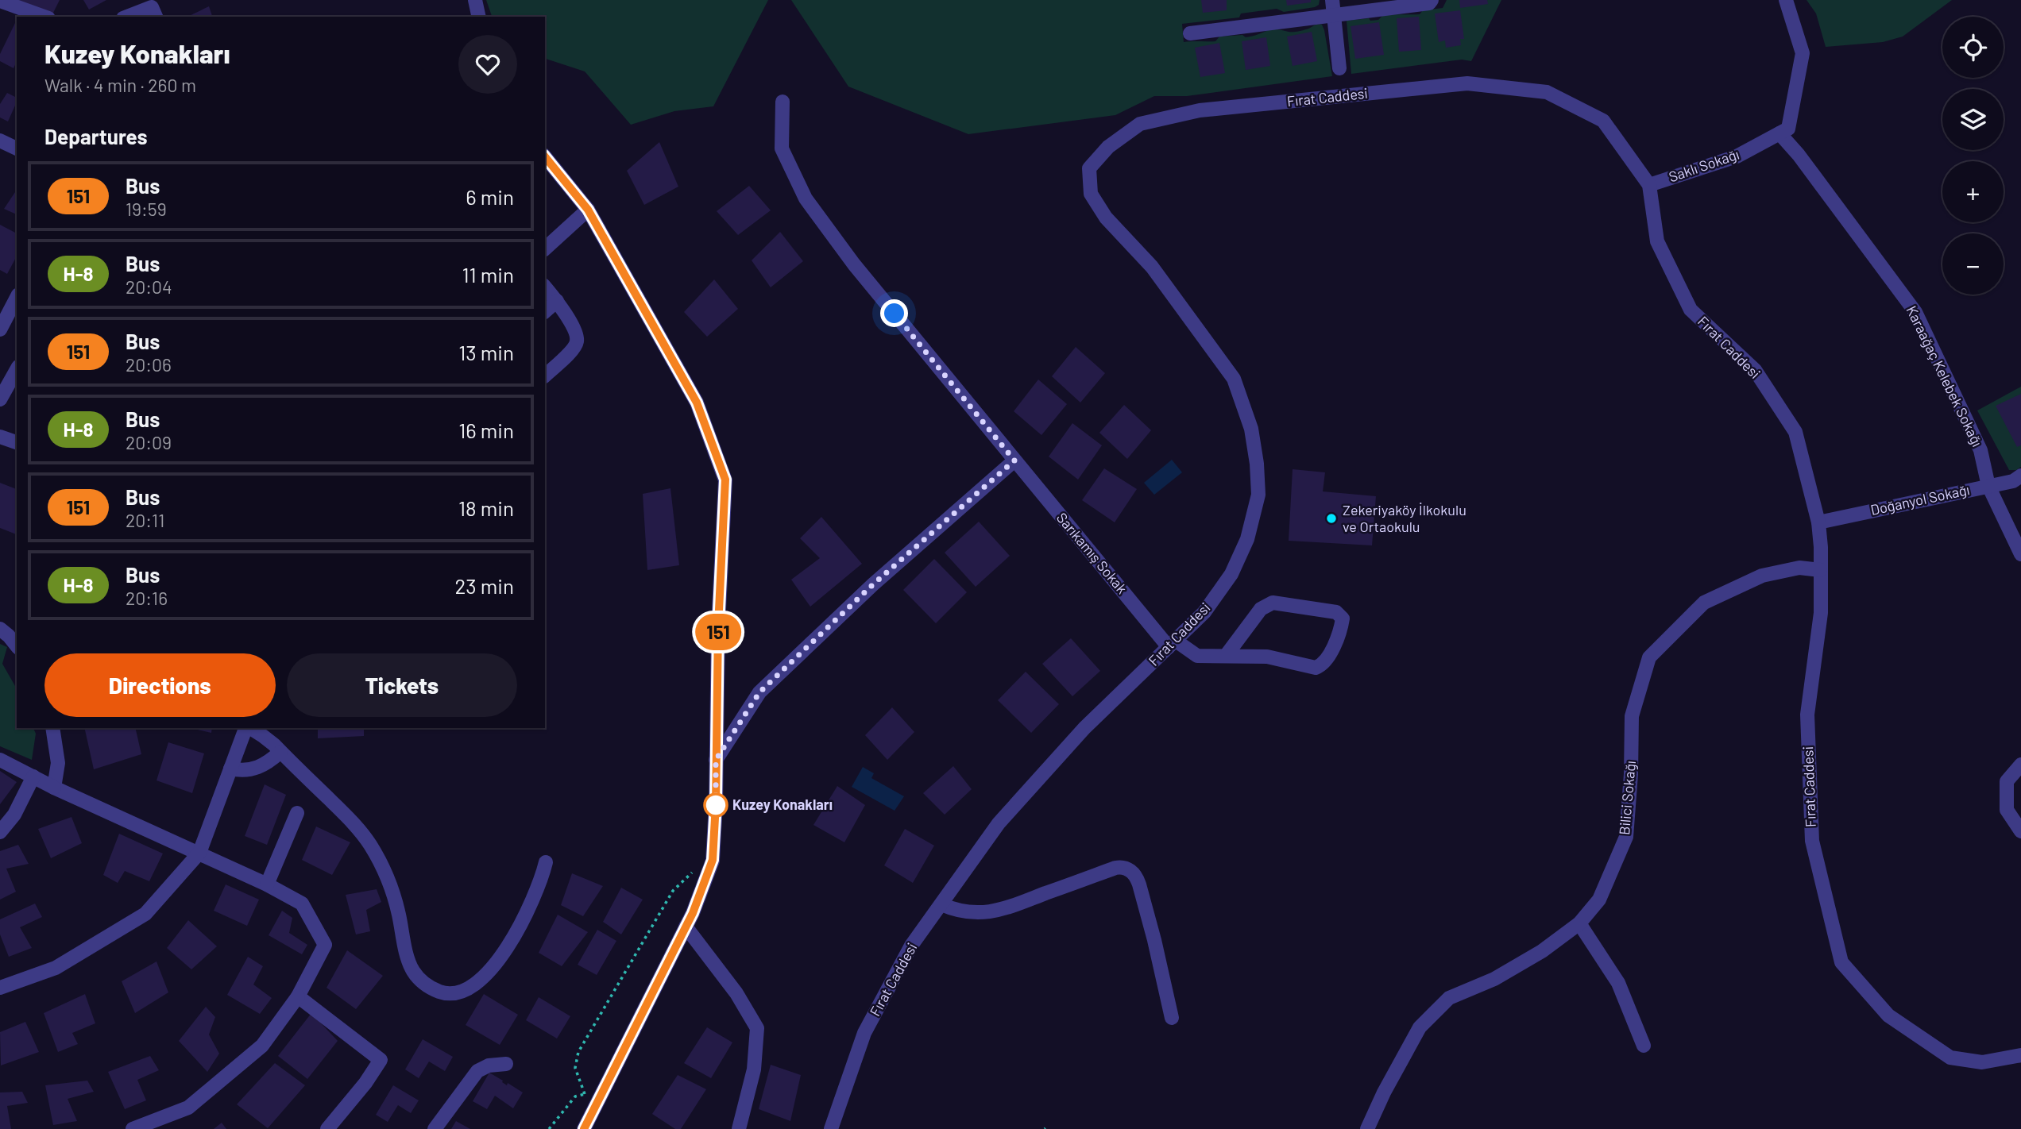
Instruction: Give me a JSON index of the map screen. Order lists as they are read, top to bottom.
{
  "streets": {
    "street": [
      "Fırat Caddesi",
      "Saklı Sokağı",
      "Karaağaç Kelebek Sokağı",
      "Doğanyol Sokağı",
      "Sarıkamış Sokak",
      "Bilici Sokağı"
    ]
  },
  "crossings": [
    ["Fırat Caddesi", "Saklı Sokağı"],
    ["Fırat Caddesi", "Doğanyol Sokağı"],
    ["Fırat Caddesi", "Sarıkamış Sokak"],
    ["Fırat Caddesi", "Bilici Sokağı"],
    ["Saklı Sokağı", "Karaağaç Kelebek Sokağı"],
    ["Karaağaç Kelebek Sokağı", "Doğanyol Sokağı"]
  ],
  "places": ["Zekeriyaköy İlkokulu ve Ortaokulu", "Kuzey Konakları"],
  "lines": ["bus line 151"],
  "page": {
    "on_map": "151",
    "map_buttons": ["+", "−"],
    "heading": [
      ["Kuzey Konakları", "Walk · 4 min · 260 m"],
      "Departures"
    ],
    "list": [
      {
        "mark": "151",
        "name": "Bus",
        "note": "19:59",
        "value": "6 min"
      },
      {
        "mark": "H-8",
        "name": "Bus",
        "note": "20:04",
        "value": "11 min"
      },
      {
        "mark": "151",
        "name": "Bus",
        "note": "20:06",
        "value": "13 min"
      },
      {
        "mark": "H-8",
        "name": "Bus",
        "note": "20:09",
        "value": "16 min"
      },
      {
        "mark": "151",
        "name": "Bus",
        "note": "20:11",
        "value": "18 min"
      },
      {
        "mark": "H-8",
        "name": "Bus",
        "note": "20:16",
        "value": "23 min"
      }
    ],
    "buttons": ["Directions", "Tickets"]
  }
}
